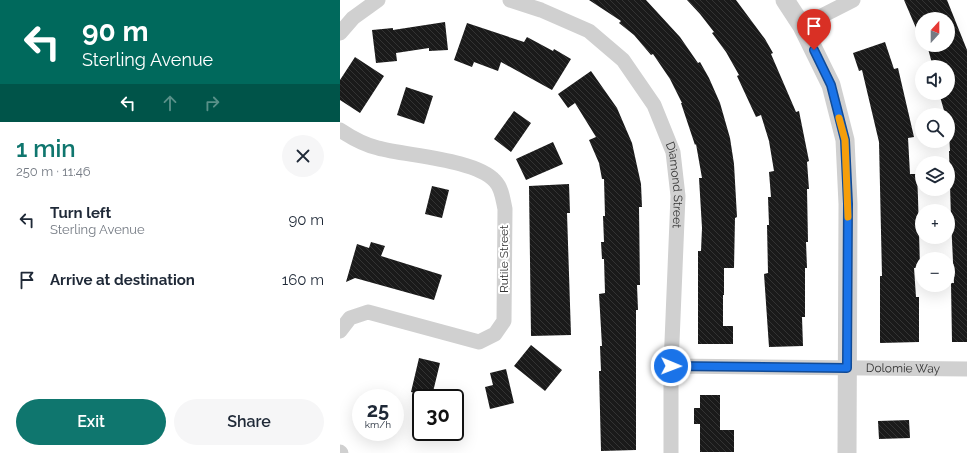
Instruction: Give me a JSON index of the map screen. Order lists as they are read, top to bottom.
{
  "streets": {
    "street": ["Diamond Street", "Rutile Street", "Dolomie Way"]
  },
  "crossings": [
    ["Diamond Street", "Dolomie Way"]
  ],
  "north": "top",
  "page": {
    "turn": ["90 m", "Sterling Avenue"],
    "map_buttons": ["+", "−"],
    "heading": ["1 min", "250 m · 11:46"],
    "list": [
      {
        "name": "Turn left",
        "note": "Sterling Avenue",
        "value": "90 m"
      },
      {
        "name": "Arrive at destination",
        "value": "160 m"
      }
    ],
    "speed": "25 km/h",
    "limit": "30",
    "buttons": ["Exit", "Share"]
  }
}
